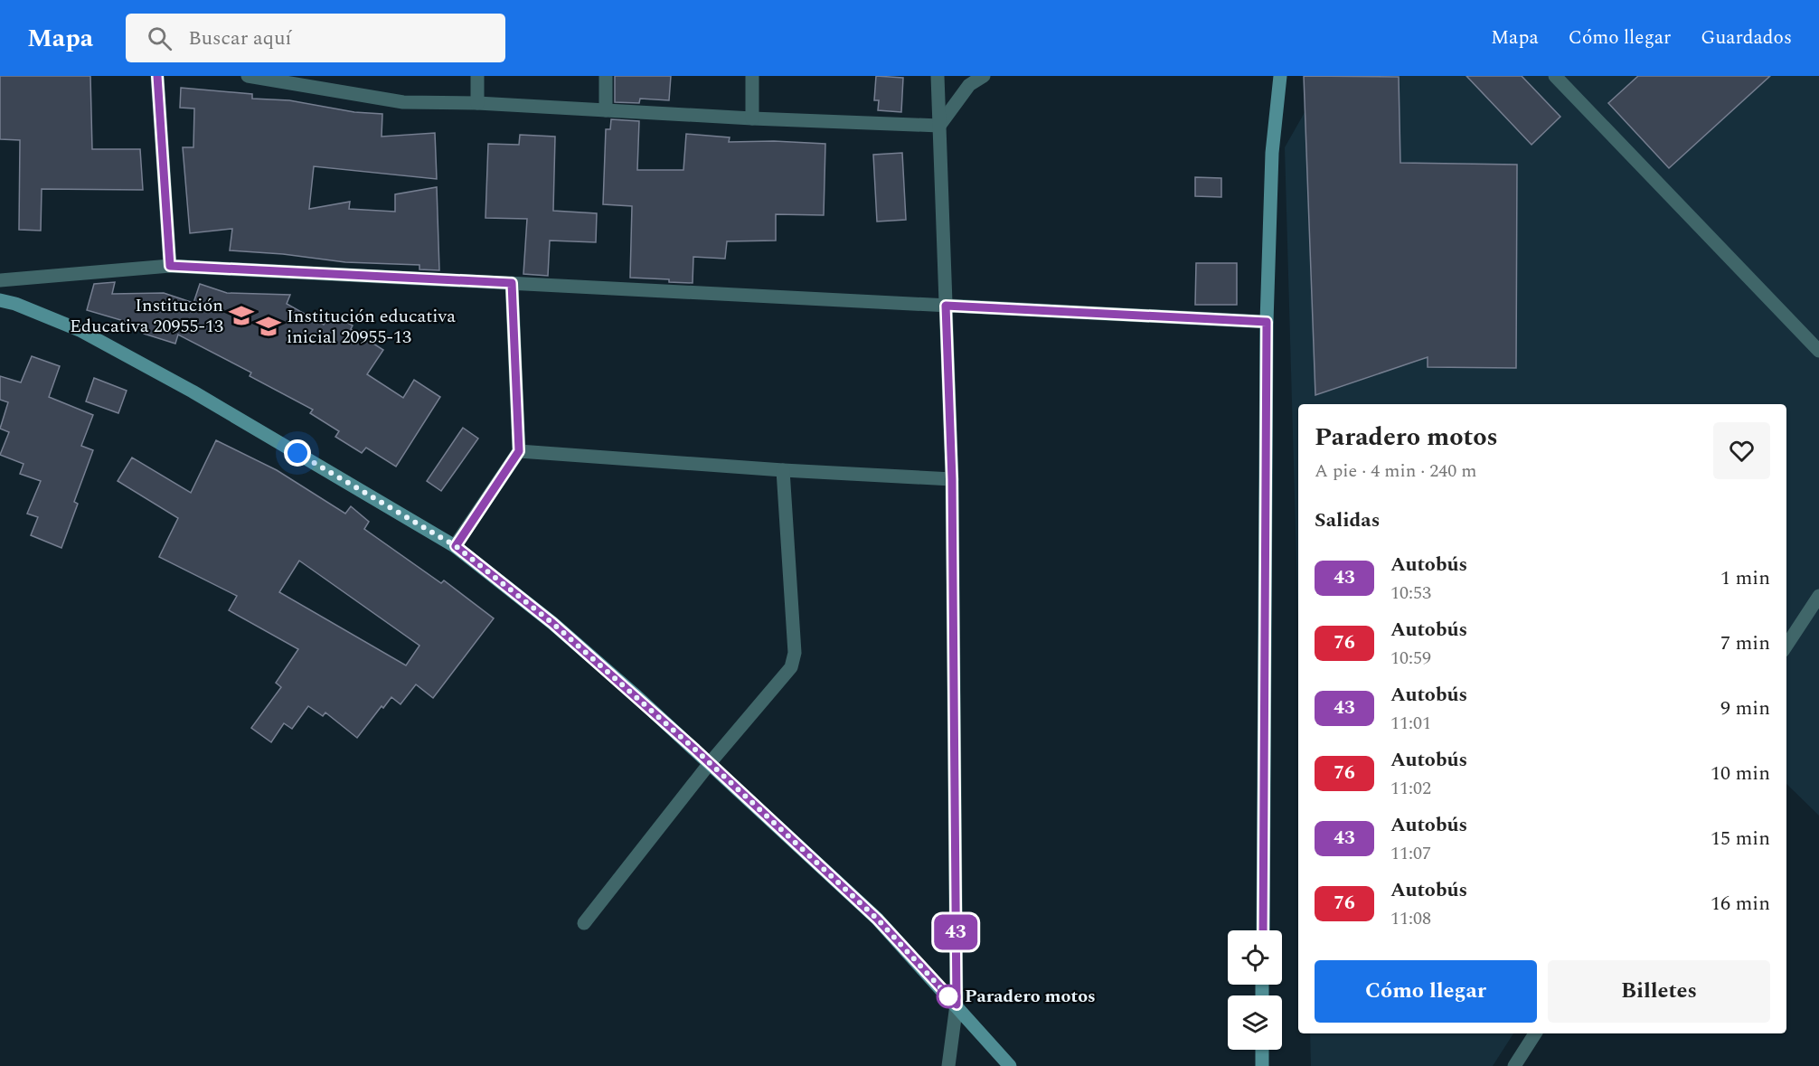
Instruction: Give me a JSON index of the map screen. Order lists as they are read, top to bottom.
{
  "places": {
    "school or university": ["Institución Educativa 20955-13", "Institución educativa inicial 20955-13"],
    "other": ["Paradero motos"]
  },
  "lines": ["bus line 43"],
  "page": {
    "header": "Mapa",
    "search": "Buscar aquí",
    "nav": ["Mapa", "Cómo llegar", "Guardados"],
    "on_map": "43",
    "heading": [
      ["Paradero motos", "A pie · 4 min · 240 m"],
      "Salidas"
    ],
    "list": [
      {
        "mark": "43",
        "name": "Autobús",
        "note": "10:53",
        "value": "1 min"
      },
      {
        "mark": "76",
        "name": "Autobús",
        "note": "10:59",
        "value": "7 min"
      },
      {
        "mark": "43",
        "name": "Autobús",
        "note": "11:01",
        "value": "9 min"
      },
      {
        "mark": "76",
        "name": "Autobús",
        "note": "11:02",
        "value": "10 min"
      },
      {
        "mark": "43",
        "name": "Autobús",
        "note": "11:07",
        "value": "15 min"
      },
      {
        "mark": "76",
        "name": "Autobús",
        "note": "11:08",
        "value": "16 min"
      }
    ],
    "buttons": ["Cómo llegar", "Billetes"]
  }
}
